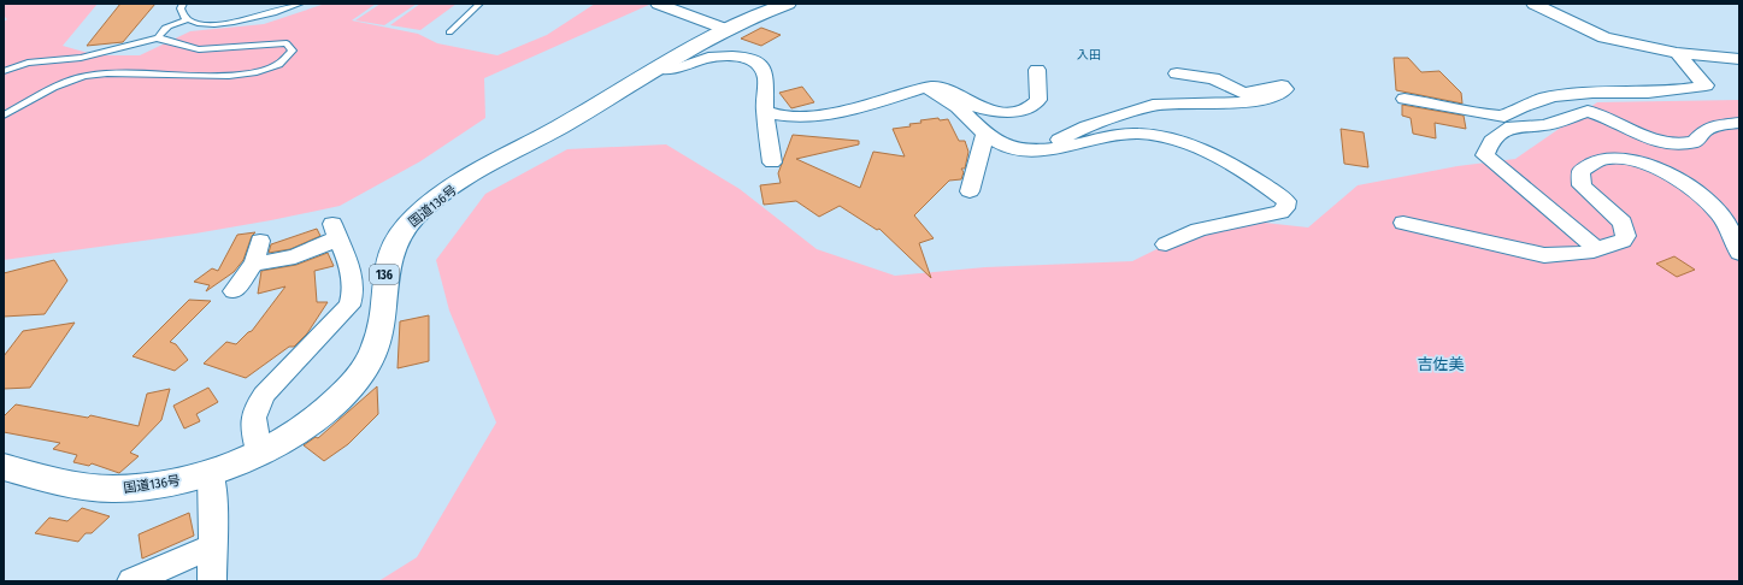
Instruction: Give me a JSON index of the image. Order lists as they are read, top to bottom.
{
  "streets": {
    "highway": ["国道136号", "136"]
  },
  "districts": ["入田", "吉佐美"]
}
